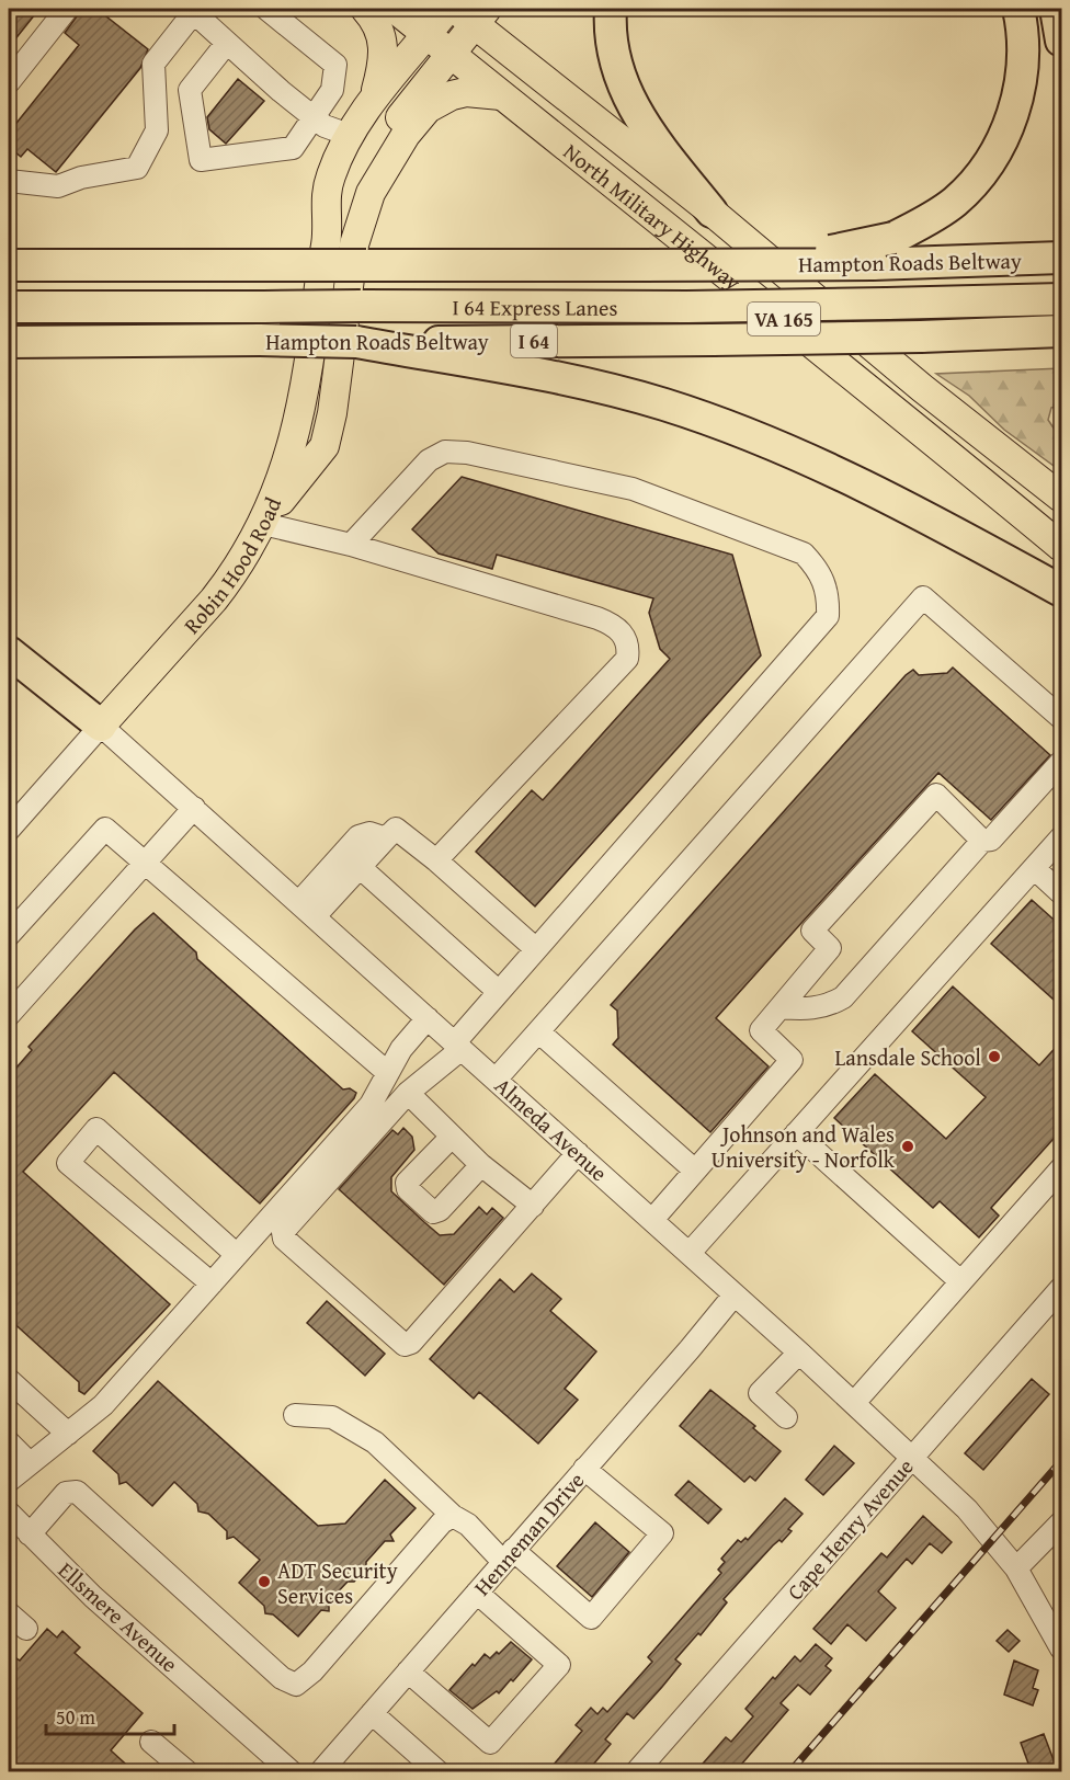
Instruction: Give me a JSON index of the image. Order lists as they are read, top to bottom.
{
  "streets": {
    "highway": ["Hampton Roads Beltway", "I 64 Express Lanes", "I 64"],
    "main road": ["North Military Highway", "VA 165", "Robin Hood Road"],
    "street": [
      "Almeda Avenue",
      "Cape Henry Avenue",
      "Henneman Drive",
      "Ellsmere Avenue"
    ]
  },
  "crossings": [
    ["North Military Highway", "Robin Hood Road"],
    ["Robin Hood Road", "Almeda Avenue"],
    ["Almeda Avenue", "Cape Henry Avenue"],
    ["Almeda Avenue", "Henneman Drive"]
  ],
  "places": ["Lansdale School", "Johnson and Wales University - Norfolk", "ADT Security Services"],
  "scale_bar": "50 m"
}
